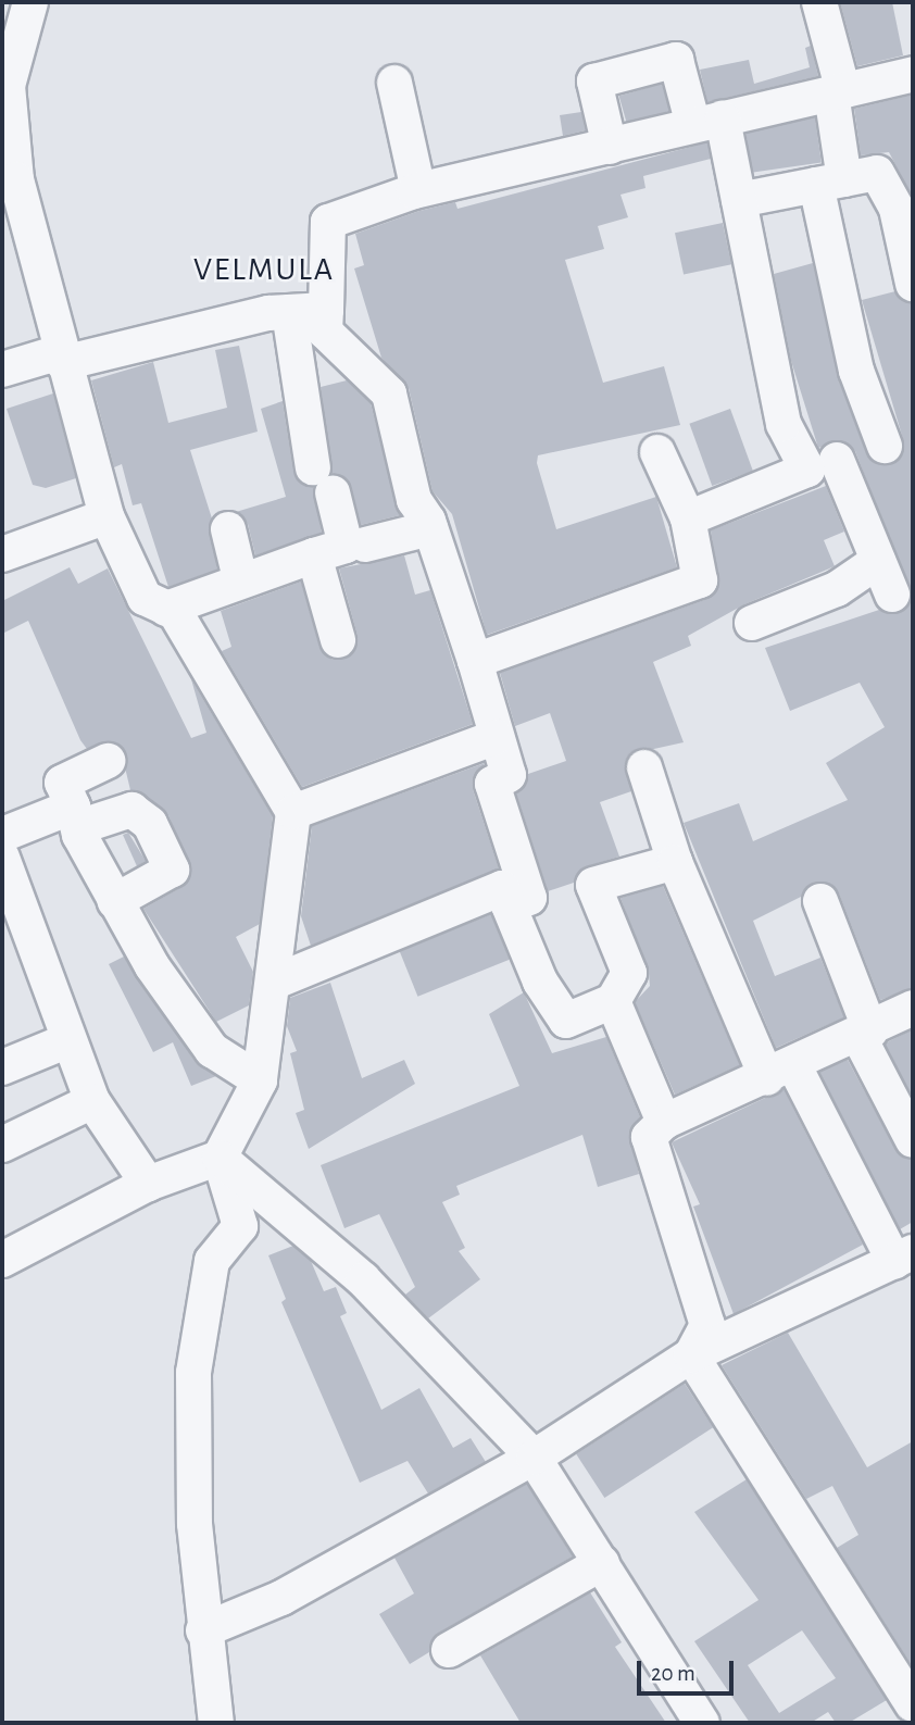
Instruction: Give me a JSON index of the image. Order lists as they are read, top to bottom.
{
  "districts": ["VELMULA"],
  "scale_bar": "20 m"
}
